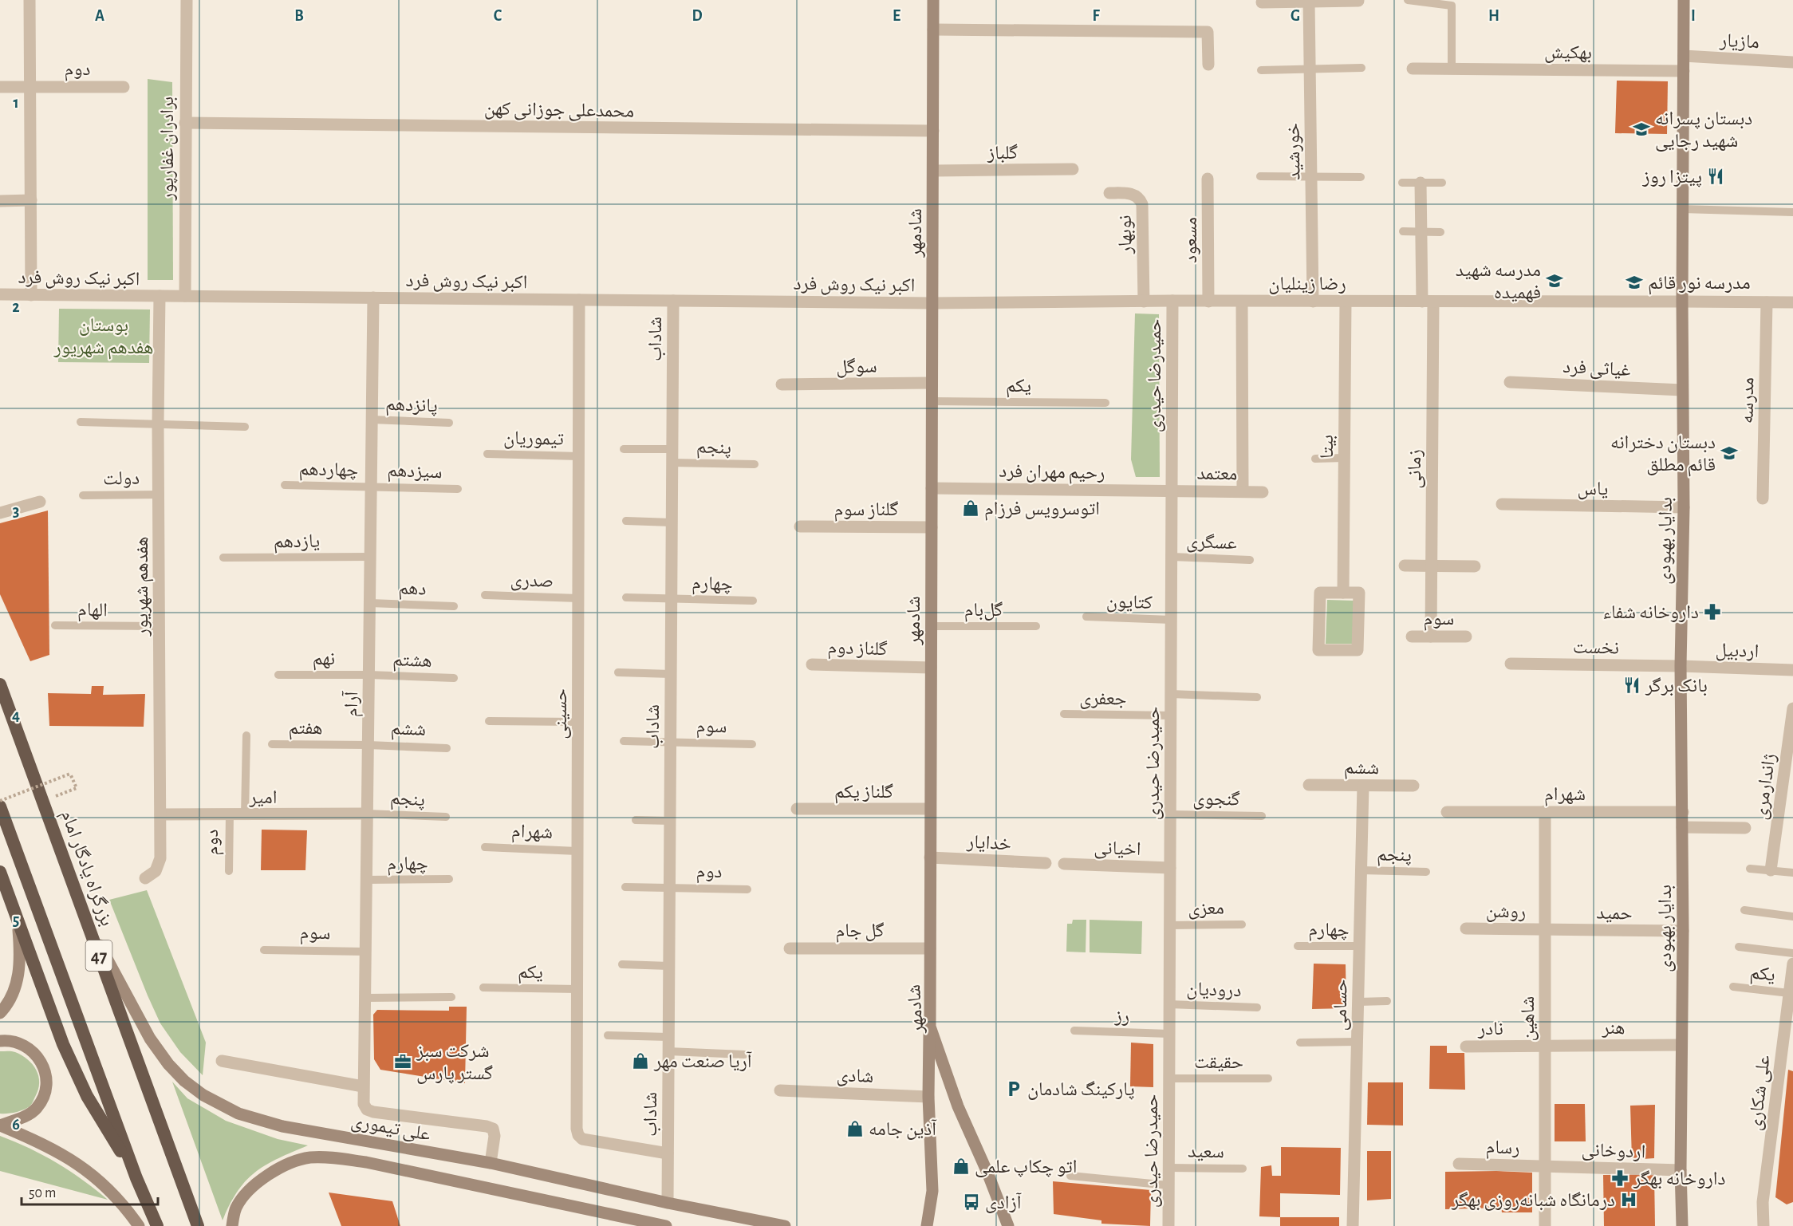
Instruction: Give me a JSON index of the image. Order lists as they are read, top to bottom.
{
  "streets": {
    "highway": ["بزرگراه یادگار امام", "47"],
    "main road": ["شادمهر", "بدایار بهبودی", "علی تیموری"],
    "street": [
      "مازیار",
      "بهکیش",
      "دوم",
      "محمدعلی جوزانی کهن",
      "برادران غفارپور",
      "خورشید",
      "گلباز",
      "نوبهار",
      "مسعود",
      "اکبر نیک روش فرد",
      "رضا زینلیان",
      "شاداب",
      "سوگل",
      "غیاثی فرد",
      "حمیدرضا حیدری",
      "مدرسه",
      "بیتا",
      "زمانی",
      "رحیم مهران فرد",
      "معتمد",
      "یاس",
      "گلناز سوم",
      "هفدهم شهریور",
      "سوم",
      "نخست",
      "گلناز دوم",
      "اردبیل",
      "آرام",
      "حسینی",
      "ششم",
      "ژاندارمری",
      "گلناز یکم",
      "شهرام",
      "امیر",
      "خدایار",
      "اخیانی",
      "روشن",
      "حمید",
      "گل جام",
      "حسامی",
      "شاهین",
      "هنر",
      "نادر",
      "شادی",
      "علی شکاری",
      "رسام",
      "اردوخانی"
    ],
    "lane": [
      "یکم",
      "پانزدهم",
      "تیموریان",
      "پنجم",
      "چهاردهم",
      "سیزدهم",
      "دولت",
      "یازدهم",
      "عسگری",
      "صدری",
      "چهارم",
      "دهم",
      "کتایون",
      "الهام",
      "گل‌بام",
      "نهم",
      "هشتم",
      "جعفری",
      "هفتم",
      "گنجوی",
      "معزی",
      "درودیان",
      "رز",
      "حقیقت",
      "سعید"
    ]
  },
  "crossings": [
    ["مازیار", "بدایار بهبودی"],
    ["بهکیش", "بدایار بهبودی"],
    ["دوم", "شاداب"],
    ["دوم", "امیر"],
    ["محمدعلی جوزانی کهن", "برادران غفارپور"],
    ["محمدعلی جوزانی کهن", "شادمهر"],
    ["برادران غفارپور", "اکبر نیک روش فرد"],
    ["خورشید", "رضا زینلیان"],
    ["گلباز", "شادمهر"],
    ["شادمهر", "اکبر نیک روش فرد"],
    ["شادمهر", "رضا زینلیان"],
    ["شادمهر", "سوگل"],
    ["شادمهر", "یکم"],
    ["شادمهر", "رحیم مهران فرد"],
    ["شادمهر", "گلناز سوم"],
    ["شادمهر", "گل‌بام"],
    ["شادمهر", "گلناز دوم"],
    ["شادمهر", "گلناز یکم"],
    ["شادمهر", "خدایار"],
    ["شادمهر", "گل جام"],
    ["نوبهار", "رضا زینلیان"],
    ["مسعود", "رضا زینلیان"],
    ["اکبر نیک روش فرد", "رضا زینلیان"],
    ["اکبر نیک روش فرد", "شاداب"],
    ["اکبر نیک روش فرد", "هفدهم شهریور"],
    ["اکبر نیک روش فرد", "آرام"],
    ["اکبر نیک روش فرد", "حسینی"],
    ["رضا زینلیان", "حمیدرضا حیدری"],
    ["رضا زینلیان", "مدرسه"],
    ["رضا زینلیان", "بیتا"],
    ["رضا زینلیان", "زمانی"],
    ["رضا زینلیان", "بدایار بهبودی"],
    ["شاداب", "پنجم"],
    ["شاداب", "چهارم"],
    ["شاداب", "سوم"],
    ["شاداب", "حسینی"],
    ["شاداب", "علی تیموری"],
    ["غیاثی فرد", "بدایار بهبودی"],
    ["حمیدرضا حیدری", "رحیم مهران فرد"],
    ["حمیدرضا حیدری", "معتمد"],
    ["حمیدرضا حیدری", "عسگری"],
    ["حمیدرضا حیدری", "کتایون"],
    ["حمیدرضا حیدری", "جعفری"],
    ["حمیدرضا حیدری", "گنجوی"],
    ["حمیدرضا حیدری", "اخیانی"],
    ["حمیدرضا حیدری", "معزی"],
    ["حمیدرضا حیدری", "درودیان"],
    ["حمیدرضا حیدری", "رز"],
    ["حمیدرضا حیدری", "حقیقت"],
    ["حمیدرضا حیدری", "سعید"],
    ["یکم", "حسینی"],
    ["یکم", "علی شکاری"],
    ["پانزدهم", "آرام"],
    ["تیموریان", "حسینی"],
    ["پنجم", "آرام"],
    ["پنجم", "امیر"],
    ["پنجم", "حسامی"],
    ["چهاردهم", "سیزدهم"],
    ["چهاردهم", "آرام"],
    ["زمانی", "سوم"],
    ["سیزدهم", "آرام"],
    ["رحیم مهران فرد", "معتمد"],
    ["دولت", "هفدهم شهریور"],
    ["یاس", "بدایار بهبودی"],
    ["یازدهم", "آرام"],
    ["بدایار بهبودی", "نخست"],
    ["بدایار بهبودی", "اردبیل"],
    ["بدایار بهبودی", "شهرام"],
    ["بدایار بهبودی", "حمید"],
    ["بدایار بهبودی", "هنر"],
    ["بدایار بهبودی", "اردوخانی"],
    ["صدری", "حسینی"],
    ["چهارم", "آرام"],
    ["چهارم", "حسامی"],
    ["هفدهم شهریور", "الهام"],
    ["هفدهم شهریور", "امیر"],
    ["دهم", "آرام"],
    ["سوم", "آرام"],
    ["نخست", "اردبیل"],
    ["نهم", "هشتم"],
    ["نهم", "آرام"],
    ["هشتم", "آرام"],
    ["آرام", "هفتم"],
    ["آرام", "ششم"],
    ["آرام", "امیر"],
    ["آرام", "علی تیموری"],
    ["حسینی", "شهرام"],
    ["هفتم", "ششم"],
    ["ششم", "حسامی"],
    ["شهرام", "شاهین"],
    ["بزرگراه یادگار امام", "علی تیموری"],
    ["روشن", "حمید"],
    ["روشن", "شاهین"],
    ["حمید", "شاهین"],
    ["شاهین", "هنر"],
    ["شاهین", "نادر"],
    ["شاهین", "رسام"],
    ["شاهین", "اردوخانی"],
    ["هنر", "نادر"],
    ["رسام", "اردوخانی"]
  ],
  "parks": ["بوستان هفدهم شهریور"],
  "places": {
    "school or university": [
      "دبستان پسرانه شهید رجایی",
      "مدرسه شهید فهمیده",
      "مدرسه نور قائم",
      "دبستان دخترانه قائم مطلق"
    ],
    "restaurant": ["پیتزا روز", "بانک برگر"],
    "shop": [
      "اتوسرویس فرزام",
      "آریا صنعت مهر",
      "آذین جامه",
      "اتو چکاپ علمی"
    ],
    "pharmacy": ["داروخانه شفاء", "داروخانه بهگر"],
    "office": ["شرکت سبز گستر پارس"],
    "parking": ["پارکینگ شادمان"],
    "hospital": ["درمانگاه شبانه‌روزی بهگر"],
    "bus stop": ["آزادی"]
  },
  "scale_bar": "50 m",
  "grid": {
    "columns": [
      "A",
      "B",
      "C",
      "D",
      "E",
      "F",
      "G",
      "H",
      "I"
    ],
    "rows": [
      "1",
      "2",
      "3",
      "4",
      "5",
      "6"
    ]
  }
}
